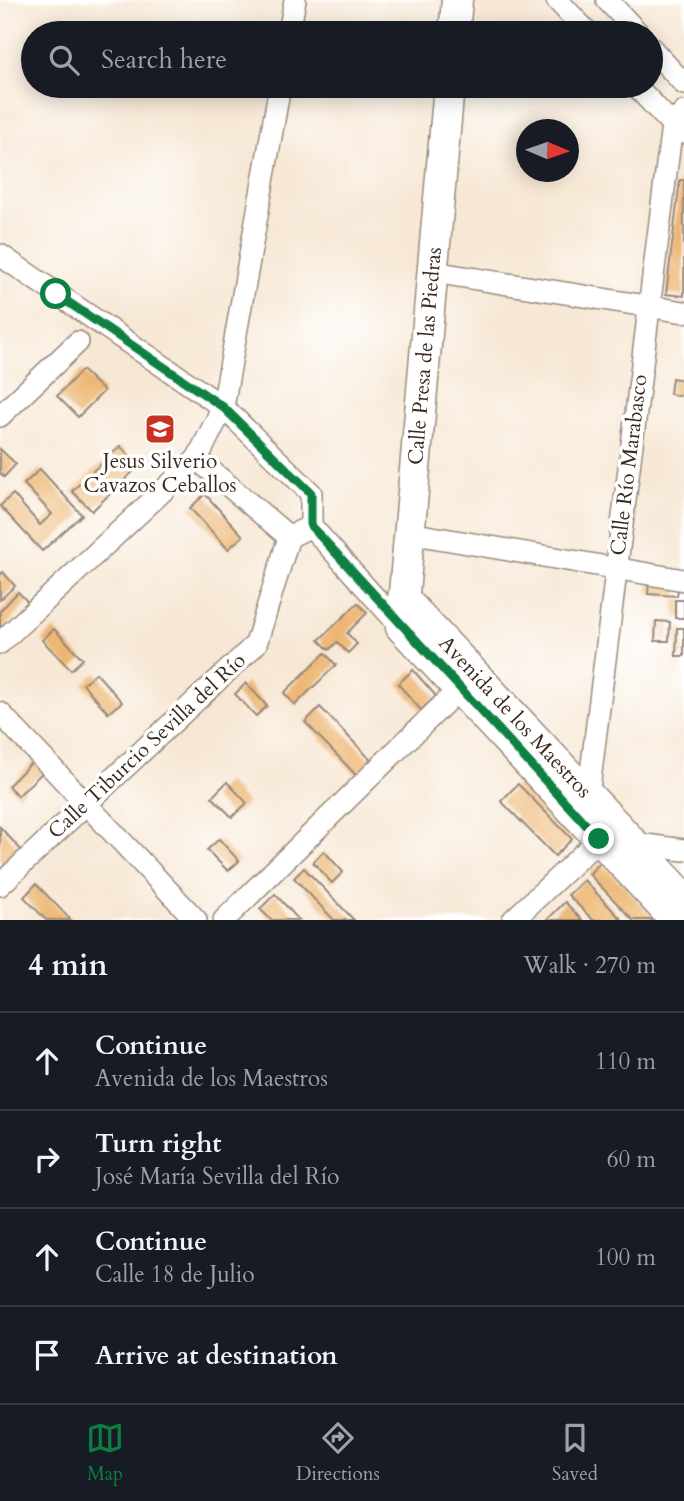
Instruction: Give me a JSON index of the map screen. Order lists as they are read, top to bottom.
{
  "streets": {
    "street": [
      "Calle Presa de las Piedras",
      "Calle Río Marabasco",
      "Avenida de los Maestros",
      "Calle Tiburcio Sevilla del Río"
    ]
  },
  "crossings": [
    ["Calle Presa de las Piedras", "Avenida de los Maestros"],
    ["Calle Río Marabasco", "Avenida de los Maestros"]
  ],
  "places": {
    "school or university": ["Jesus Silverio Cavazos Ceballos"]
  },
  "north": "right",
  "page": {
    "search": "Search here",
    "heading": ["4 min", "Walk · 270 m"],
    "list": [
      ["Continue", "Avenida de los Maestros", "110 m"],
      ["Turn right", "José María Sevilla del Río", "60 m"],
      ["Continue", "Calle 18 de Julio", "100 m"],
      "Arrive at destination"
    ],
    "nav": ["Map", "Directions", "Saved"]
  }
}
